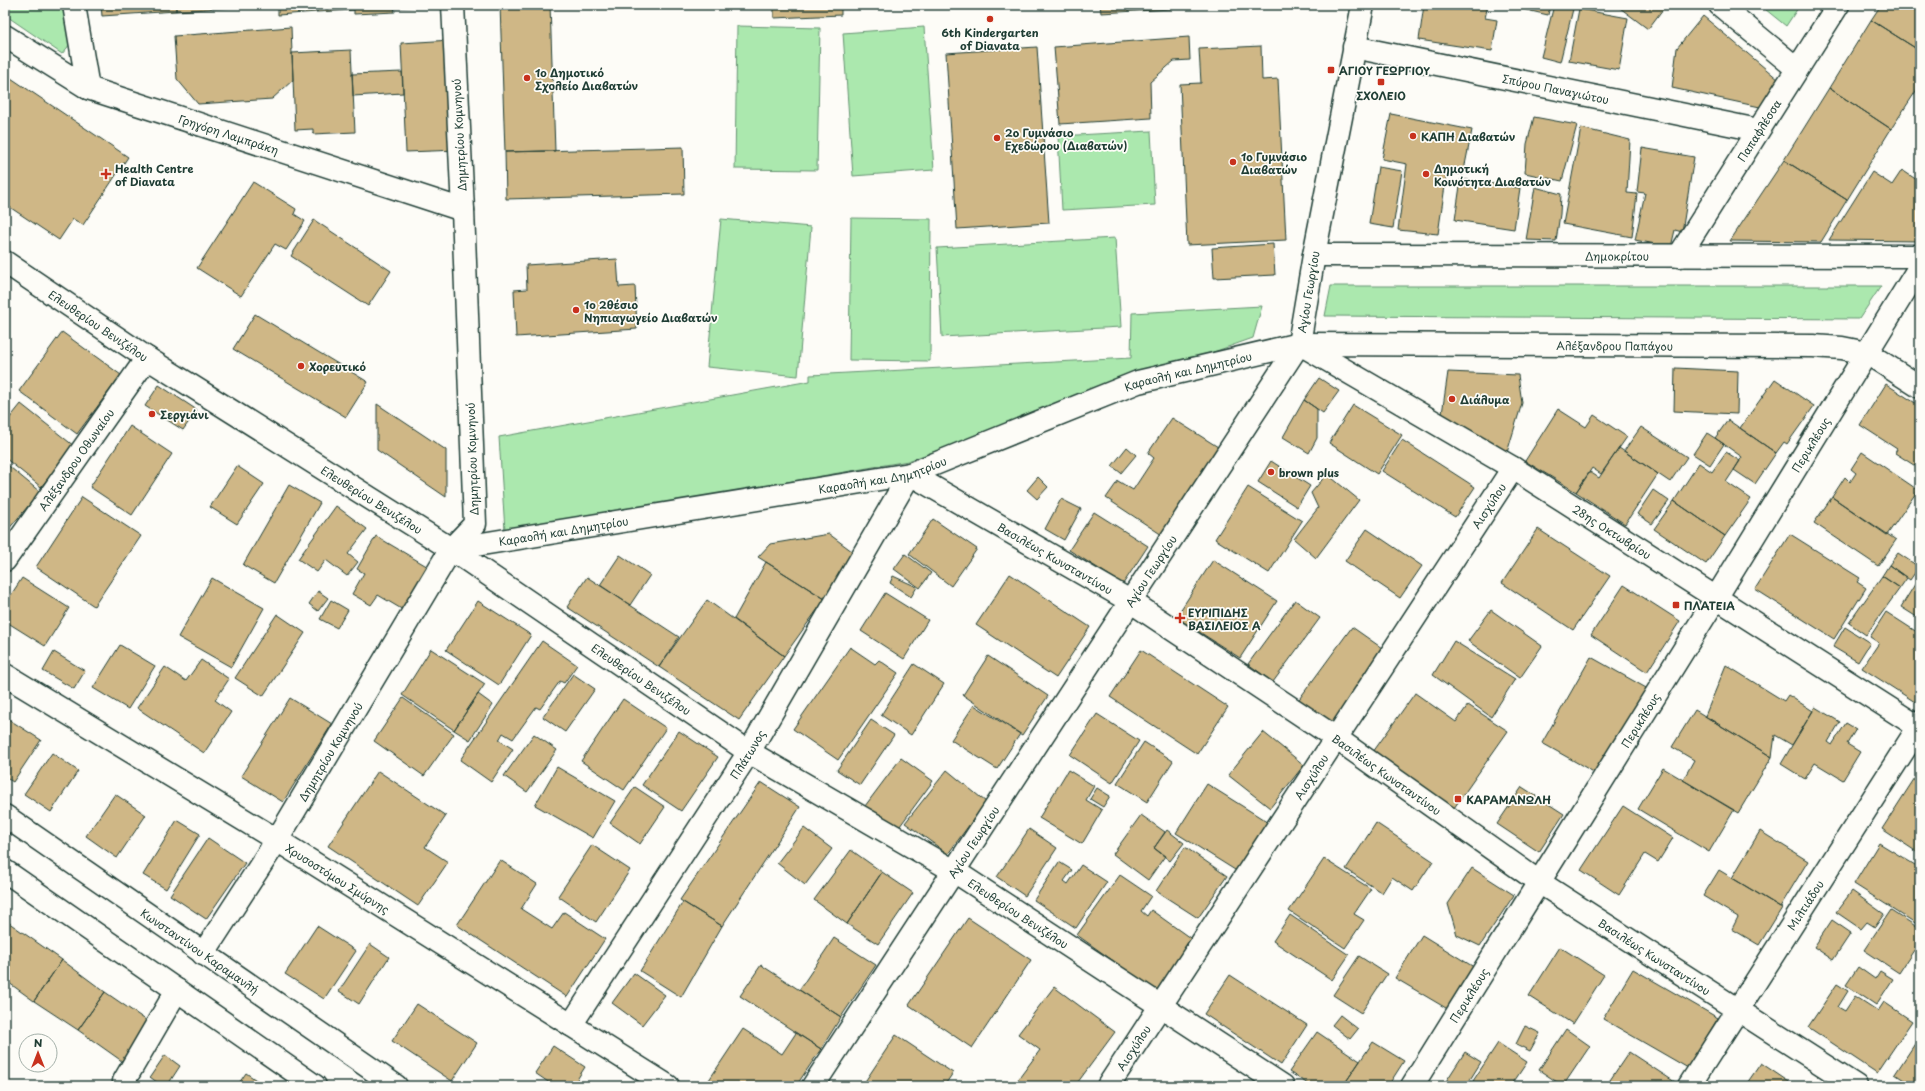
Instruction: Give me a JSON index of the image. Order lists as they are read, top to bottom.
{
  "streets": {
    "street": [
      "Σπύρου Παναγιώτου",
      "Παπαφλέσσα",
      "Γρηγόρη Λαμπράκη",
      "Δημητρίου Κομνηνού",
      "Δημοκρίτου",
      "Αγίου Γεωργίου",
      "Ελευθερίου Βενιζέλου",
      "Αλέξανδρου Παπάγου",
      "Καραολή και Δημητρίου",
      "Περικλέους",
      "Αλέξανδρου Οθωναίου",
      "Αισχύλου",
      "28ης Οκτωβρίου",
      "Βασιλέως Κωνσταντίνου",
      "Πλάτωνος",
      "Χρυσοστόμου Σμύρνης",
      "Μιλτιάδου",
      "Κωνσταντίνου Καραμανλή"
    ]
  },
  "crossings": [
    ["Σπύρου Παναγιώτου", "Παπαφλέσσα"],
    ["Σπύρου Παναγιώτου", "Αγίου Γεωργίου"],
    ["Παπαφλέσσα", "Δημοκρίτου"],
    ["Γρηγόρη Λαμπράκη", "Δημητρίου Κομνηνού"],
    ["Δημητρίου Κομνηνού", "Ελευθερίου Βενιζέλου"],
    ["Δημητρίου Κομνηνού", "Καραολή και Δημητρίου"],
    ["Δημητρίου Κομνηνού", "Χρυσοστόμου Σμύρνης"],
    ["Δημητρίου Κομνηνού", "Κωνσταντίνου Καραμανλή"],
    ["Δημοκρίτου", "Αγίου Γεωργίου"],
    ["Αγίου Γεωργίου", "Ελευθερίου Βενιζέλου"],
    ["Αγίου Γεωργίου", "Αλέξανδρου Παπάγου"],
    ["Αγίου Γεωργίου", "Καραολή και Δημητρίου"],
    ["Αγίου Γεωργίου", "28ης Οκτωβρίου"],
    ["Αγίου Γεωργίου", "Βασιλέως Κωνσταντίνου"],
    ["Ελευθερίου Βενιζέλου", "Καραολή και Δημητρίου"],
    ["Ελευθερίου Βενιζέλου", "Αλέξανδρου Οθωναίου"],
    ["Ελευθερίου Βενιζέλου", "Αισχύλου"],
    ["Ελευθερίου Βενιζέλου", "Πλάτωνος"],
    ["Αλέξανδρου Παπάγου", "Καραολή και Δημητρίου"],
    ["Αλέξανδρου Παπάγου", "Περικλέους"],
    ["Αλέξανδρου Παπάγου", "28ης Οκτωβρίου"],
    ["Καραολή και Δημητρίου", "28ης Οκτωβρίου"],
    ["Καραολή και Δημητρίου", "Βασιλέως Κωνσταντίνου"],
    ["Καραολή και Δημητρίου", "Πλάτωνος"],
    ["Περικλέους", "28ης Οκτωβρίου"],
    ["Περικλέους", "Βασιλέως Κωνσταντίνου"],
    ["Αισχύλου", "28ης Οκτωβρίου"],
    ["Αισχύλου", "Βασιλέως Κωνσταντίνου"],
    ["28ης Οκτωβρίου", "Μιλτιάδου"],
    ["Βασιλέως Κωνσταντίνου", "Πλάτωνος"],
    ["Βασιλέως Κωνσταντίνου", "Μιλτιάδου"],
    ["Πλάτωνος", "Χρυσοστόμου Σμύρνης"]
  ],
  "places": {
    "other": [
      "6th Kindergarten of Diavata",
      "1ο Δημοτικό Σχολείο Διαβατών",
      "ΚΑΠΗ Διαβατών",
      "2ο Γυμνάσιο Εχεδώρου (Διαβατών)",
      "1ο Γυμνάσιο Διαβατών",
      "Δημοτική Κοινότητα Διαβατών",
      "1ο 2θέσιο Νηπιαγωγείο Διαβατών",
      "Χορευτικό",
      "Διάλυμα",
      "Σεργιάνι",
      "brown plus"
    ],
    "transit": [
      "ΑΓΙΟΥ ΓΕΩΡΓΙΟΥ",
      "ΣΧΟΛΕΙΟ",
      "ΠΛΑΤΕΙΑ",
      "ΚΑΡΑΜΑΝΩΛΗ"
    ],
    "health": ["Health Centre of Diavata", "ΕΥΡΙΠΙΔΗΣ ΒΑΣΙΛΕΙΟΣ Α"]
  },
  "north": "top"
}
